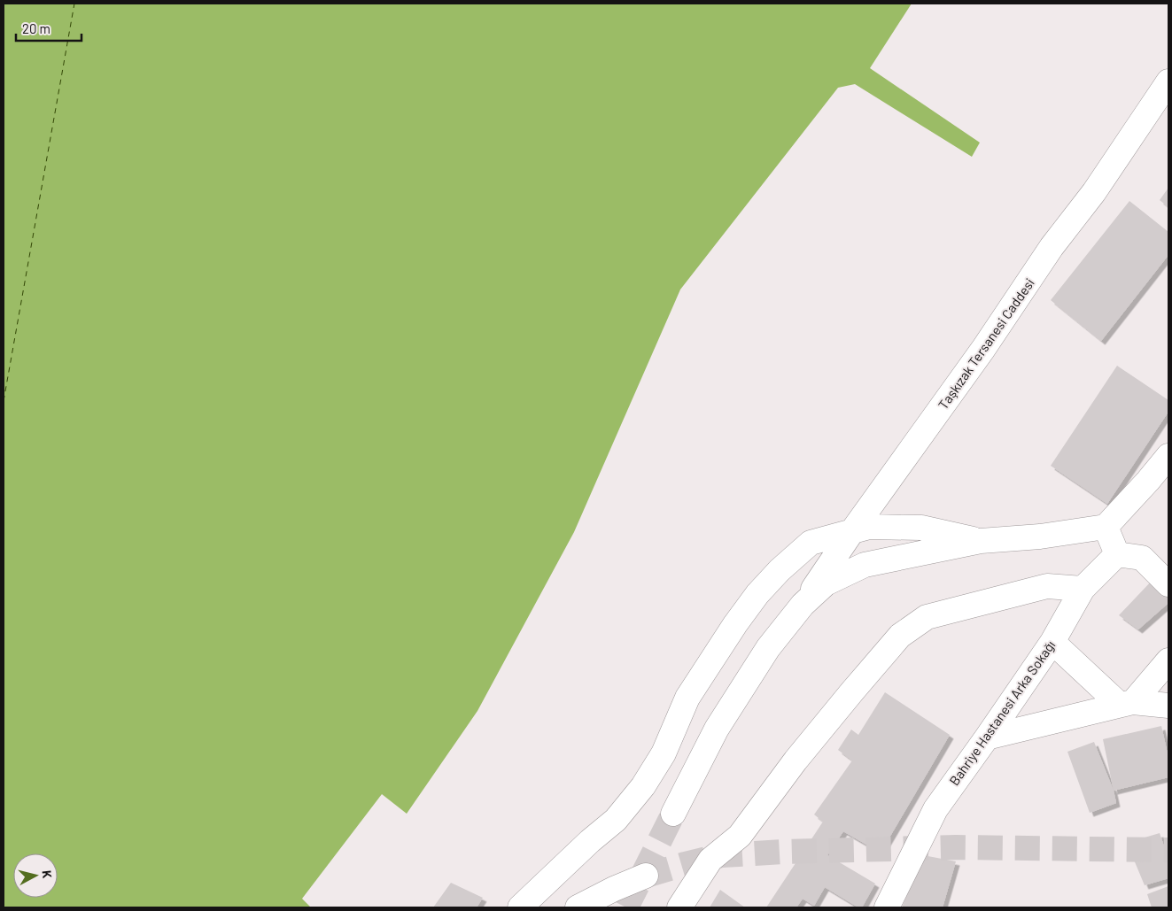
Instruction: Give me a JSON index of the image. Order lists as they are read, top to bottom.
{
  "streets": {
    "street": ["Taşkızak Tersanesi Caddesi", "Bahriye Hastanesi Arka Sokağı"]
  },
  "scale_bar": "20 m",
  "north": "right"
}
